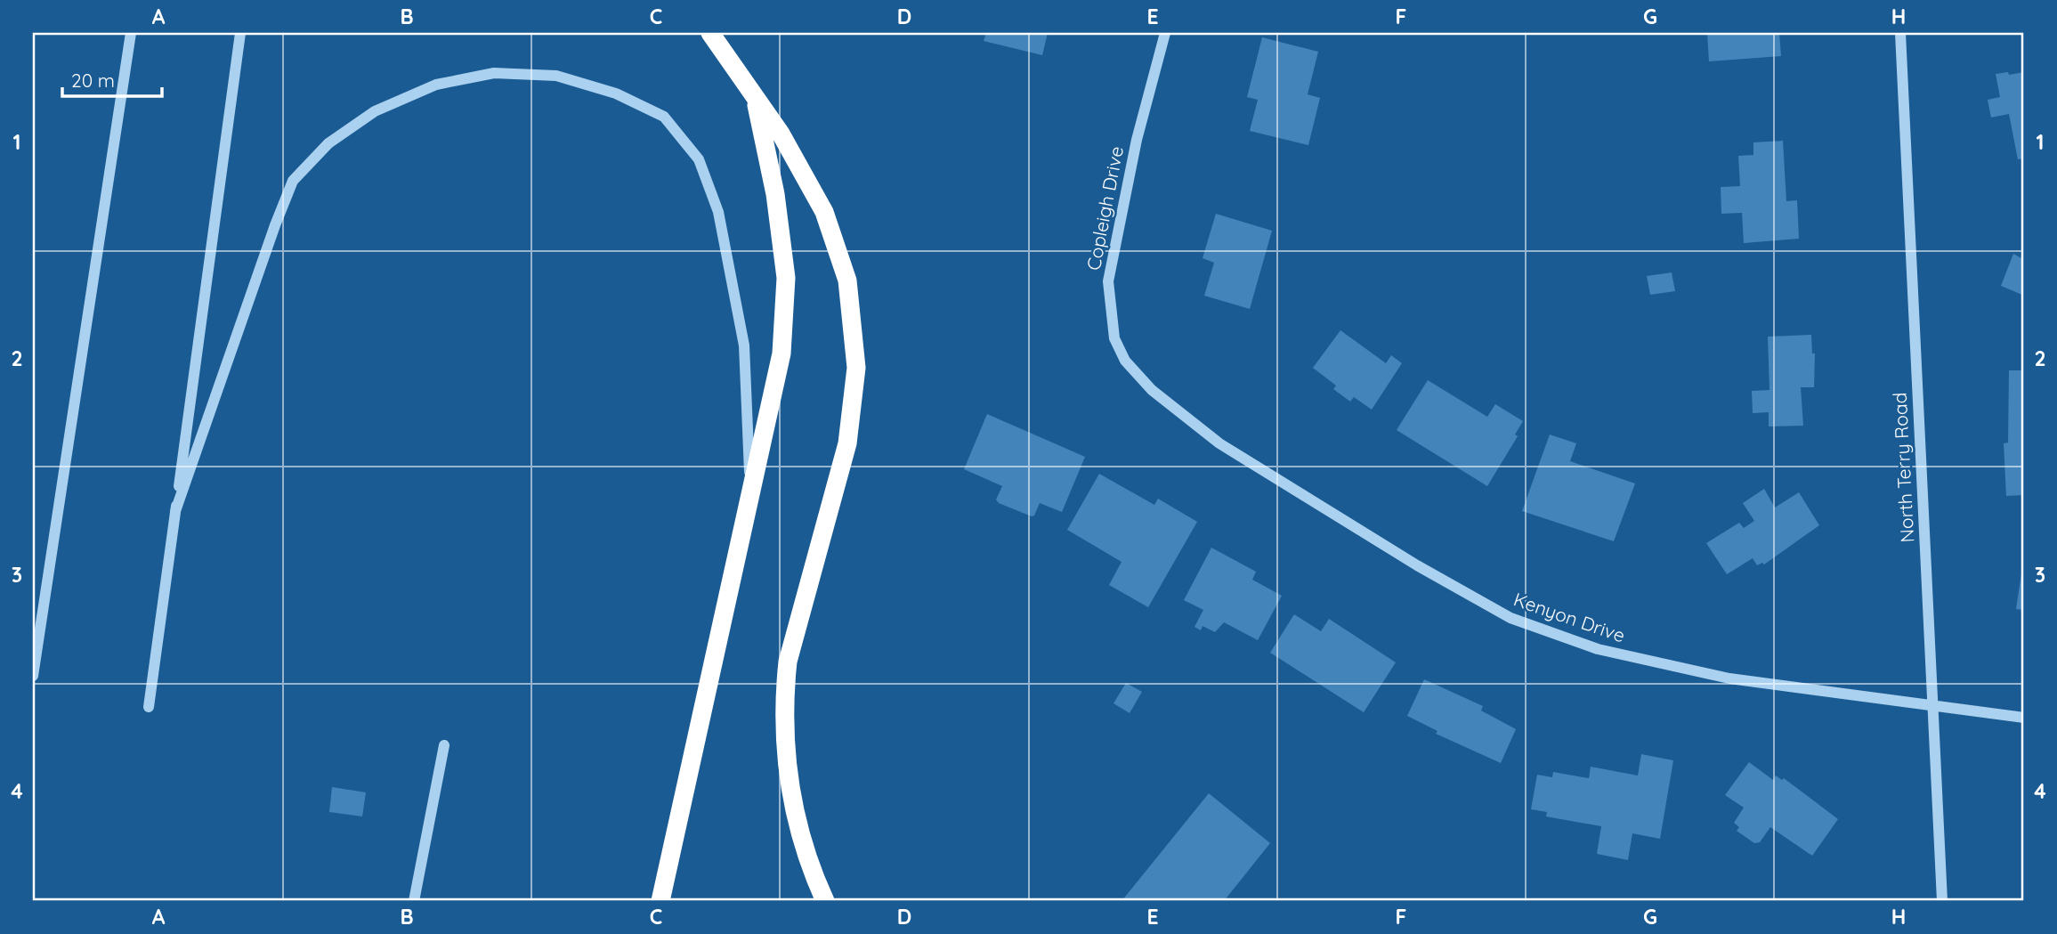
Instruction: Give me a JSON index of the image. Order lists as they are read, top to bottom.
{
  "streets": {
    "street": ["Copleigh Drive", "North Terry Road", "Kenyon Drive"]
  },
  "crossings": [
    ["Copleigh Drive", "Kenyon Drive"],
    ["North Terry Road", "Kenyon Drive"]
  ],
  "scale_bar": "20 m",
  "grid": {
    "columns": [
      "A",
      "B",
      "C",
      "D",
      "E",
      "F",
      "G",
      "H"
    ],
    "rows": [
      "1",
      "2",
      "3",
      "4"
    ]
  }
}
